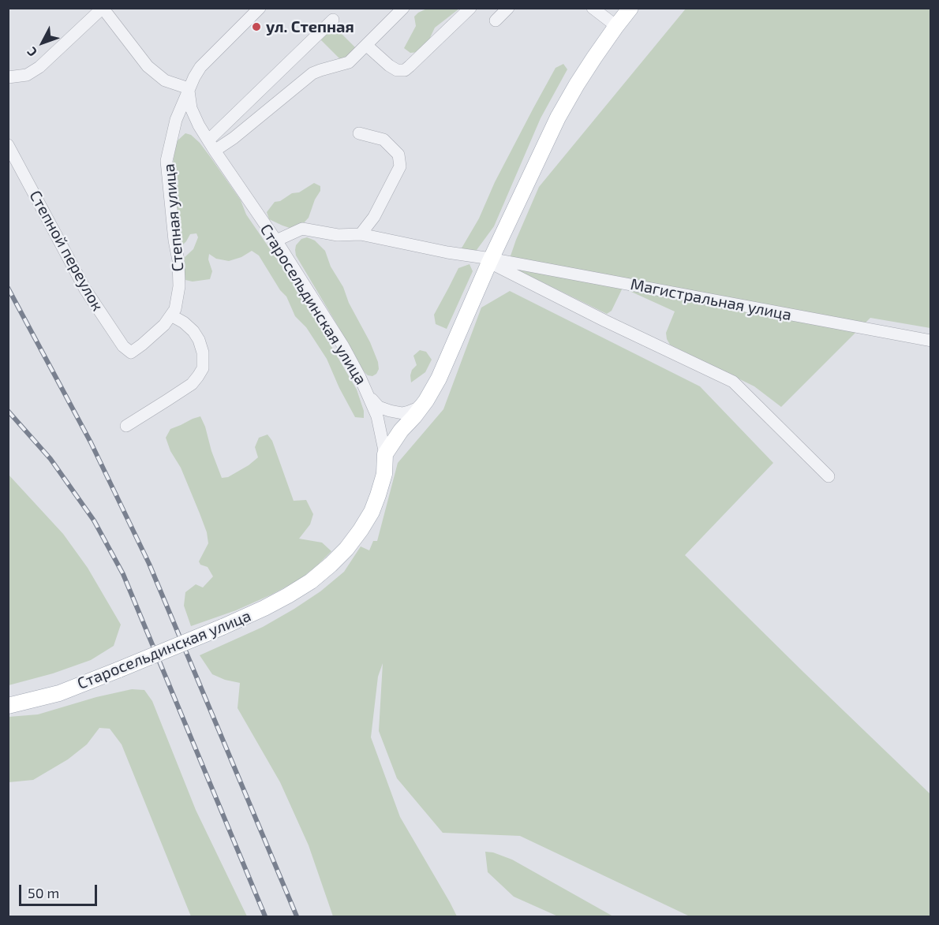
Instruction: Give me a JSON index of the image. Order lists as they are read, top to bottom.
{
  "streets": {
    "main road": ["Старосельдинская улица"],
    "street": ["Степная улица", "Степной переулок", "Магистральная улица"]
  },
  "crossings": [
    ["Степная улица", "Степной переулок"],
    ["Степная улица", "Старосельдинская улица"],
    ["Магистральная улица", "Старосельдинская улица"]
  ],
  "places": ["ул. Степная"],
  "scale_bar": "50 m",
  "north": "bottom left"
}
